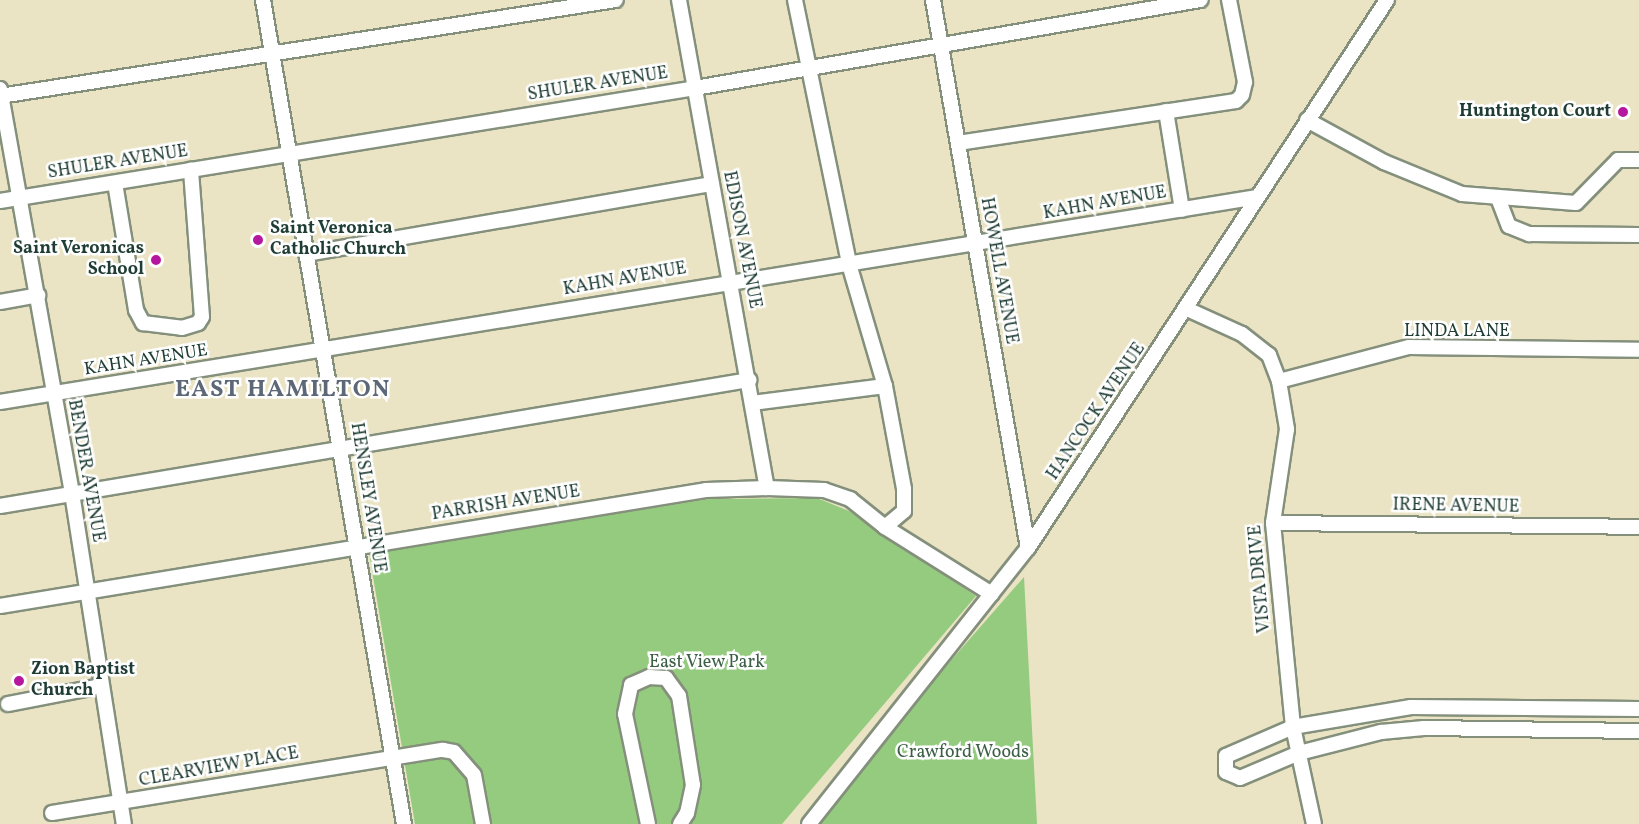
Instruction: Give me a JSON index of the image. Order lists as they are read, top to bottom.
{
  "streets": {
    "street": [
      "SHULER AVENUE",
      "KAHN AVENUE",
      "EDISON AVENUE",
      "HOWELL AVENUE",
      "LINDA LANE",
      "HANCOCK AVENUE",
      "BENDER AVENUE",
      "HENSLEY AVENUE",
      "PARRISH AVENUE",
      "IRENE AVENUE",
      "VISTA DRIVE",
      "CLEARVIEW PLACE"
    ]
  },
  "crossings": [
    ["SHULER AVENUE", "EDISON AVENUE"],
    ["SHULER AVENUE", "HOWELL AVENUE"],
    ["SHULER AVENUE", "BENDER AVENUE"],
    ["SHULER AVENUE", "HENSLEY AVENUE"],
    ["KAHN AVENUE", "EDISON AVENUE"],
    ["KAHN AVENUE", "HOWELL AVENUE"],
    ["KAHN AVENUE", "HANCOCK AVENUE"],
    ["KAHN AVENUE", "BENDER AVENUE"],
    ["KAHN AVENUE", "HENSLEY AVENUE"],
    ["EDISON AVENUE", "PARRISH AVENUE"],
    ["HOWELL AVENUE", "HANCOCK AVENUE"],
    ["LINDA LANE", "VISTA DRIVE"],
    ["HANCOCK AVENUE", "PARRISH AVENUE"],
    ["HANCOCK AVENUE", "VISTA DRIVE"],
    ["BENDER AVENUE", "PARRISH AVENUE"],
    ["BENDER AVENUE", "CLEARVIEW PLACE"],
    ["HENSLEY AVENUE", "PARRISH AVENUE"],
    ["HENSLEY AVENUE", "CLEARVIEW PLACE"],
    ["IRENE AVENUE", "VISTA DRIVE"]
  ],
  "districts": ["EAST HAMILTON"],
  "parks": ["East View Park", "Crawford Woods"],
  "places": [
    "Huntington Court",
    "Saint Veronica Catholic Church",
    "Saint Veronicas School",
    "Zion Baptist Church"
  ]
}
